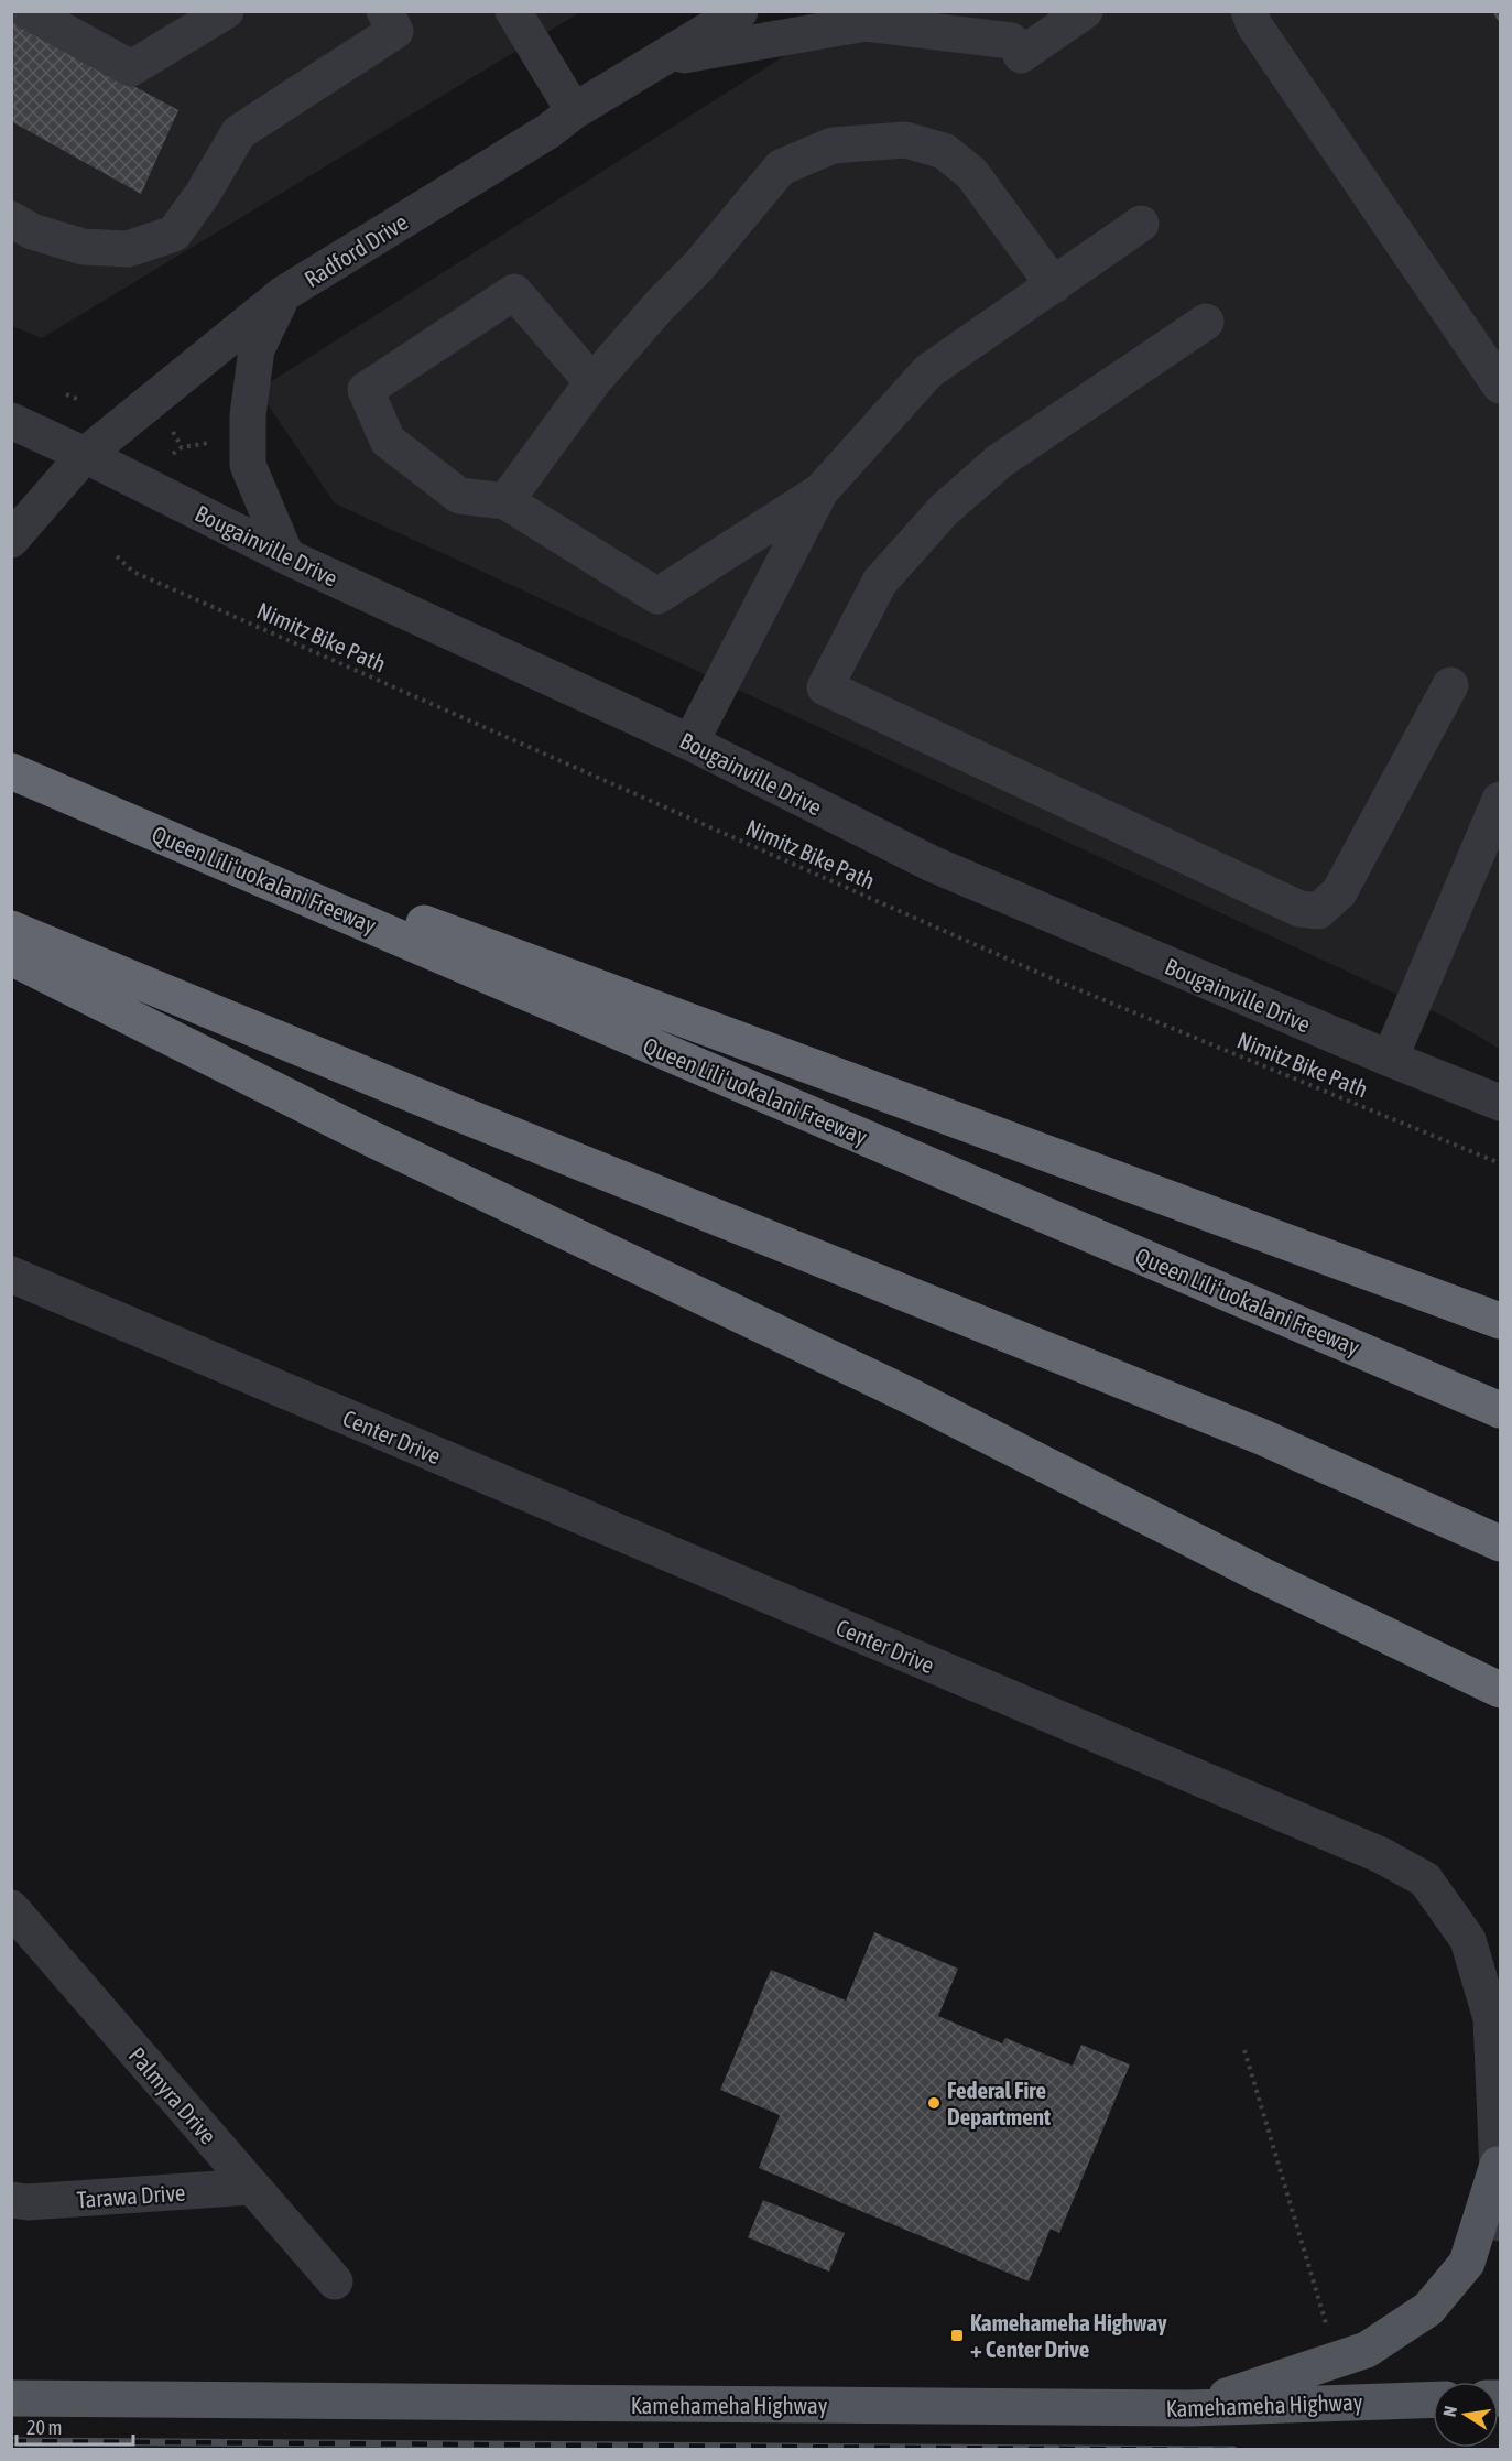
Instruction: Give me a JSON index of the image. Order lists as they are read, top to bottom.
{
  "streets": {
    "highway": ["Queen Liliʻuokalani Freeway"],
    "main road": ["Kamehameha Highway"],
    "street": [
      "Radford Drive",
      "Bougainville Drive",
      "Center Drive",
      "Palmyra Drive",
      "Tarawa Drive"
    ],
    "path": ["Nimitz Bike Path"]
  },
  "crossings": [
    ["Radford Drive", "Bougainville Drive"],
    ["Palmyra Drive", "Tarawa Drive"]
  ],
  "places": {
    "other": ["Federal Fire Department"],
    "transit": ["Kamehameha Highway + Center Drive"]
  },
  "scale_bar": "20 m",
  "north": "left"
}
